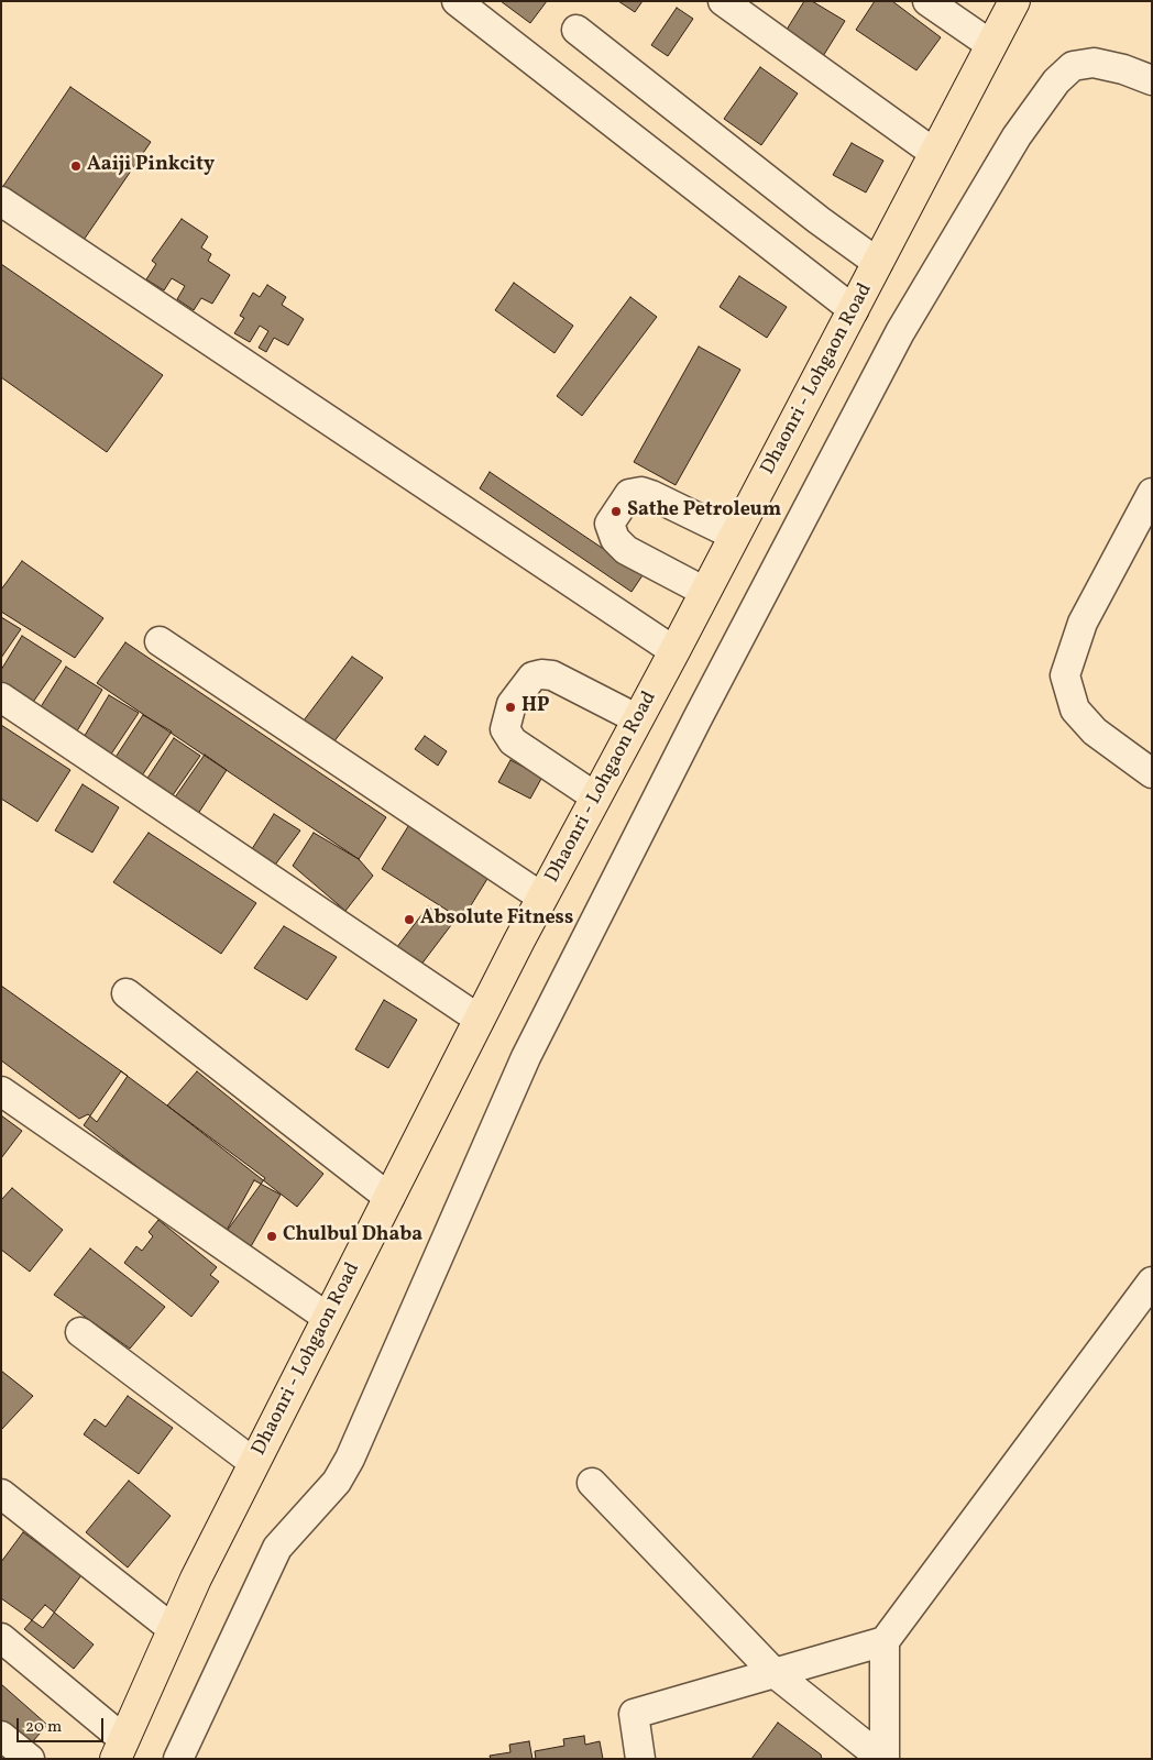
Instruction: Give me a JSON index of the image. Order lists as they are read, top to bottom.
{
  "streets": {
    "main road": ["Dhaonri - Lohgaon Road"]
  },
  "places": [
    "Aaiji Pinkcity",
    "Sathe Petroleum",
    "HP",
    "Absolute Fitness",
    "Chulbul Dhaba"
  ],
  "scale_bar": "20 m"
}
